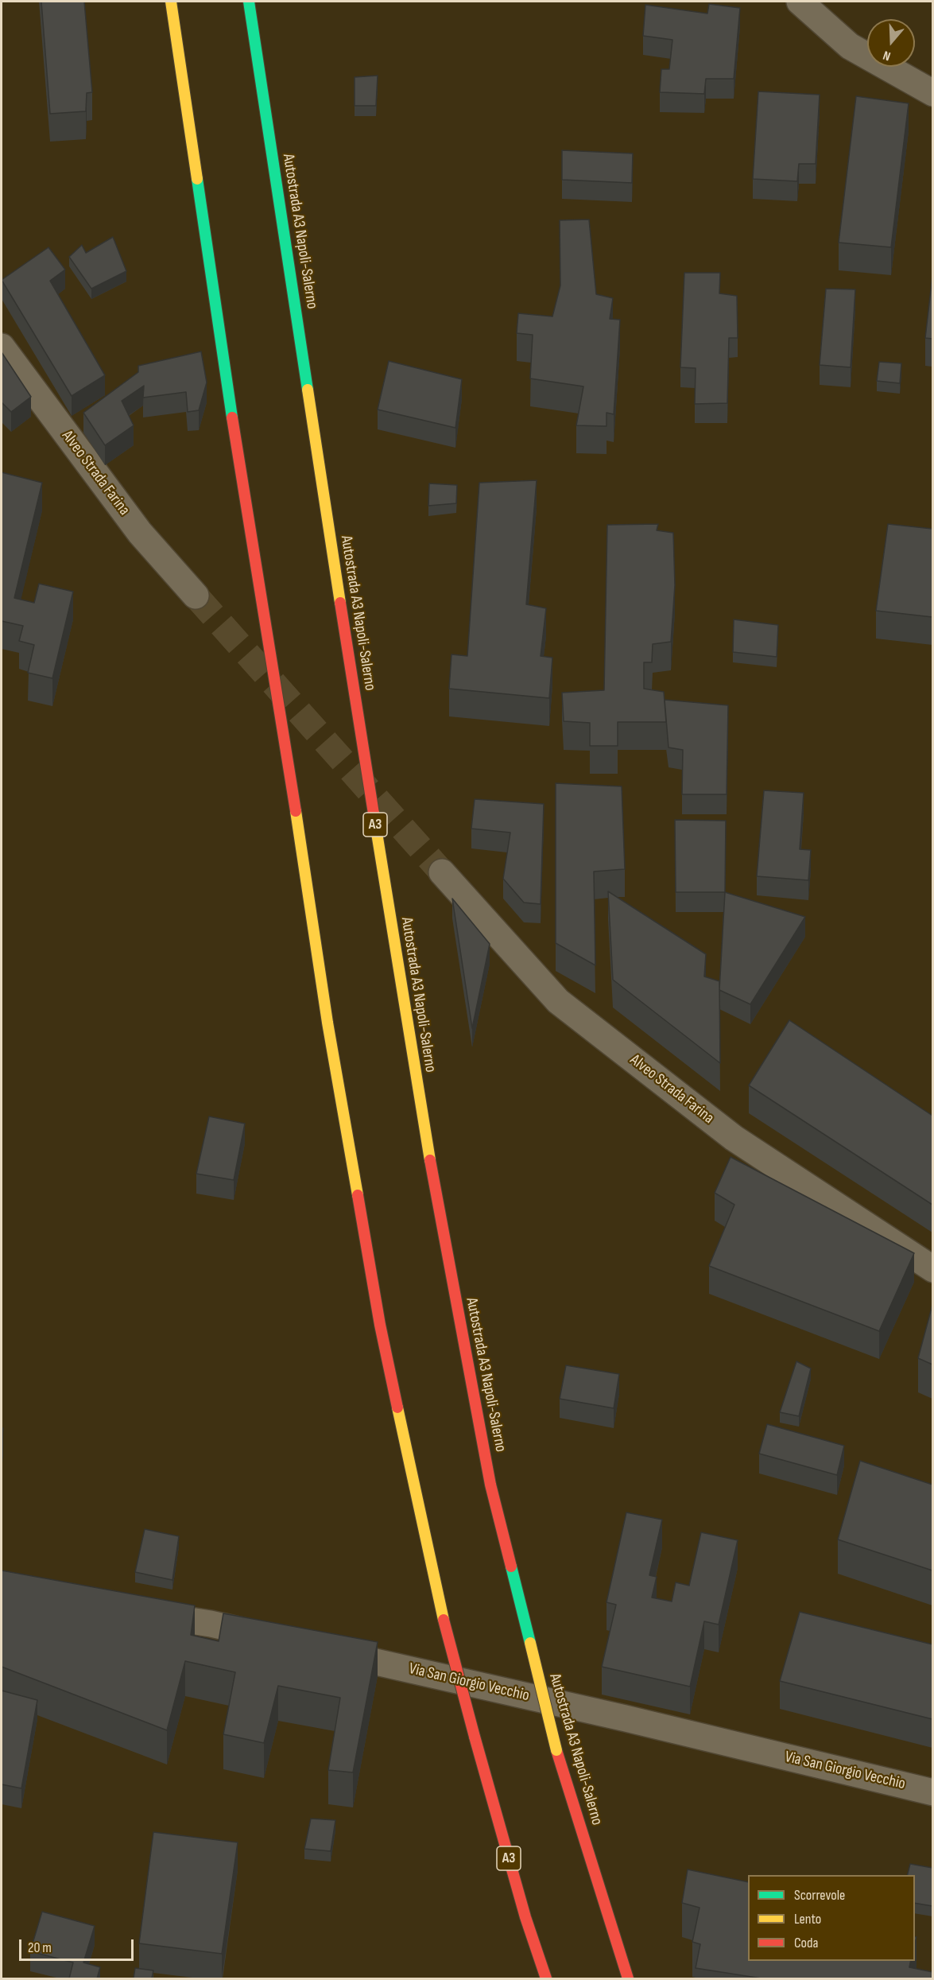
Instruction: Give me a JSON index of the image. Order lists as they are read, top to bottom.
{
  "streets": {
    "highway": ["Autostrada A3 Napoli-Salerno", "A3"],
    "street": ["Alveo Strada Farina", "Via San Giorgio Vecchio"]
  },
  "legend": ["Scorrevole", "Lento", "Coda"],
  "scale_bar": "20 m",
  "north": "bottom"
}
